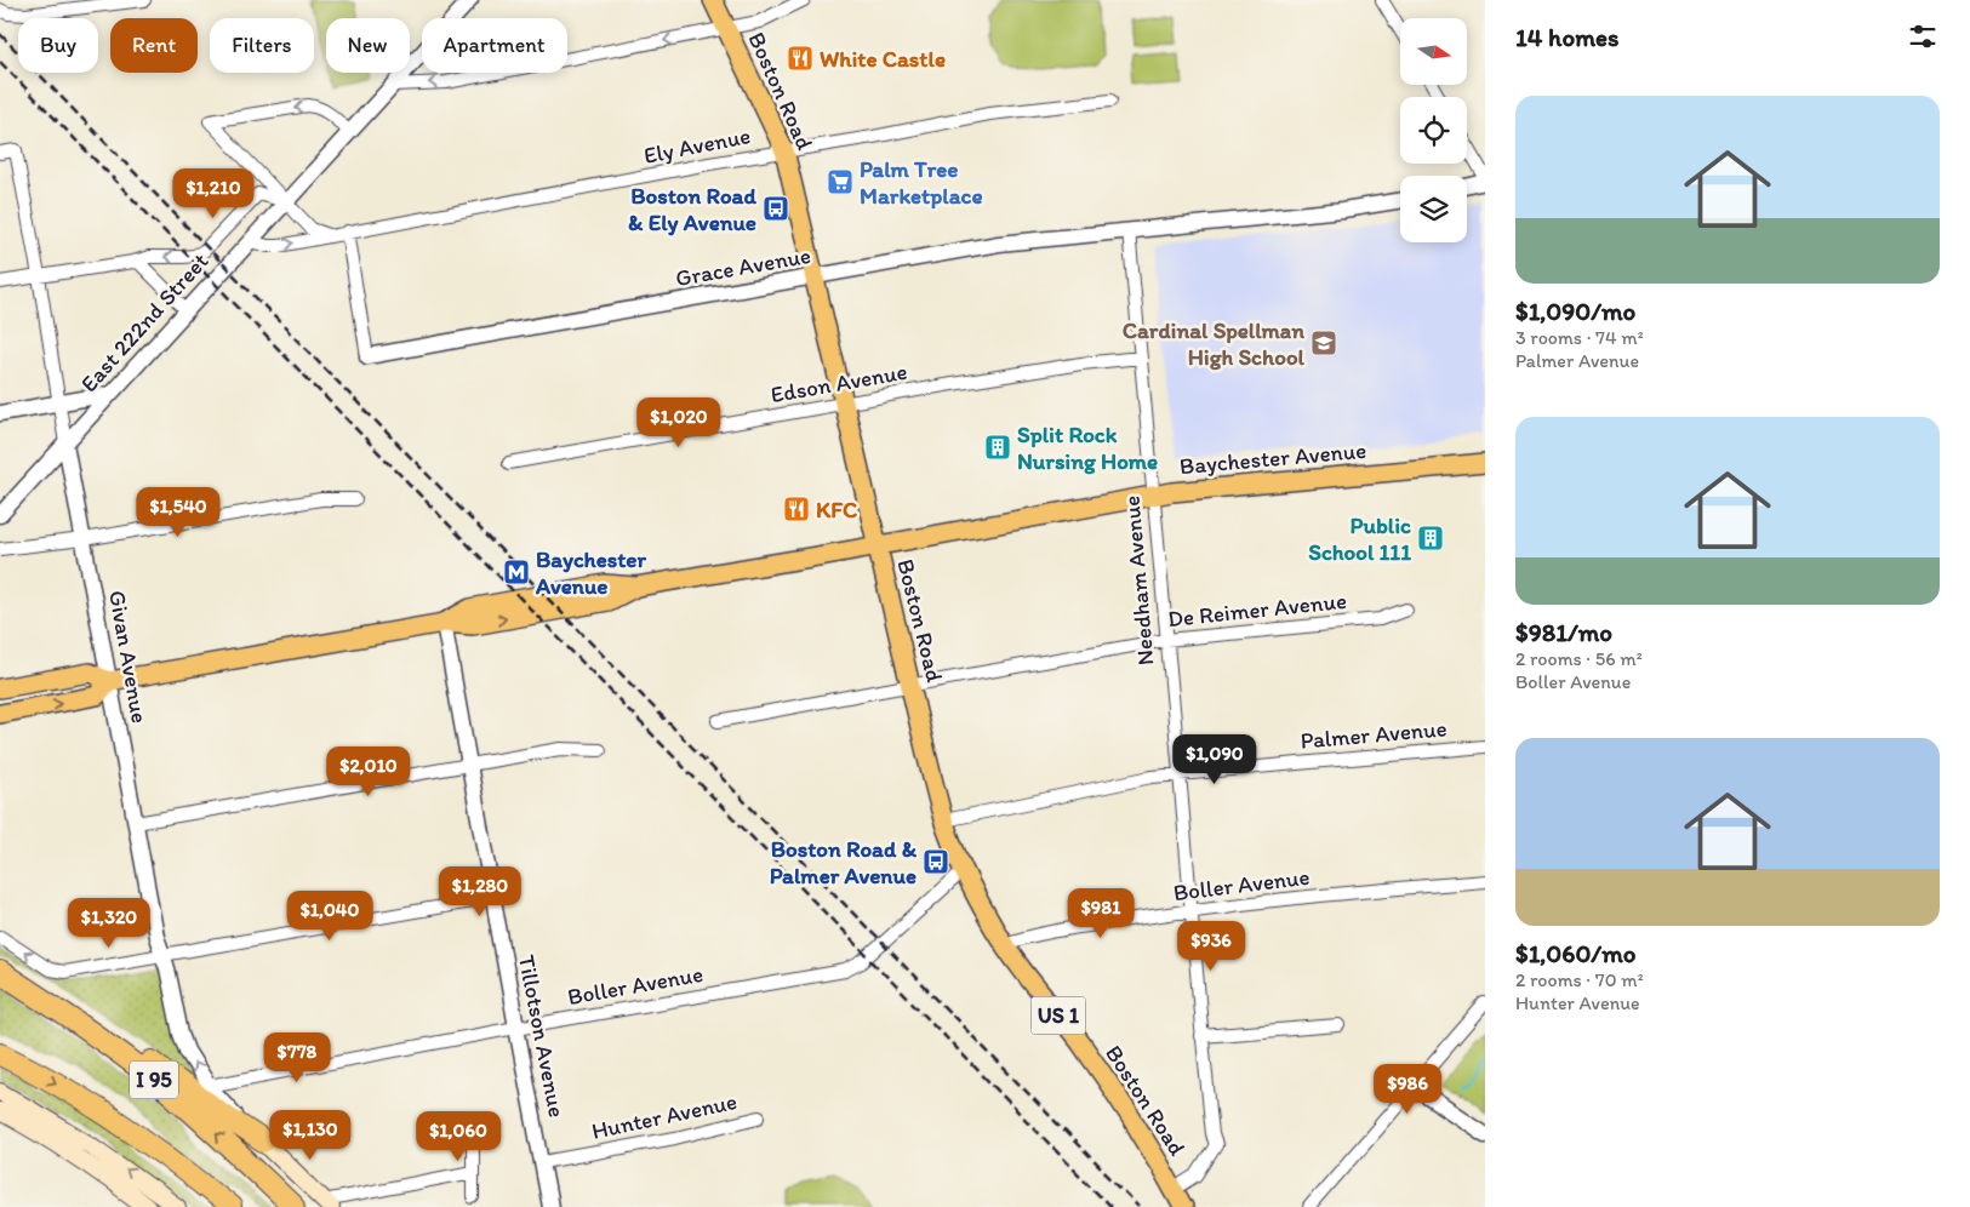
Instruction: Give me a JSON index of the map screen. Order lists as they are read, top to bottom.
{
  "streets": {
    "highway": ["I 95"],
    "main road": ["Boston Road", "Baychester Avenue", "US 1"],
    "street": [
      "Ely Avenue",
      "Grace Avenue",
      "East 222nd Street",
      "Edson Avenue",
      "Needham Avenue",
      "De Reimer Avenue",
      "Givan Avenue",
      "Palmer Avenue",
      "Boller Avenue",
      "Tillotson Avenue",
      "Hunter Avenue"
    ]
  },
  "crossings": [
    ["Boston Road", "Ely Avenue"],
    ["Boston Road", "Grace Avenue"],
    ["Boston Road", "Edson Avenue"],
    ["Boston Road", "Baychester Avenue"],
    ["Boston Road", "Needham Avenue"],
    ["Boston Road", "De Reimer Avenue"],
    ["Boston Road", "Palmer Avenue"],
    ["Boston Road", "Boller Avenue"],
    ["Ely Avenue", "East 222nd Street"],
    ["Grace Avenue", "Needham Avenue"],
    ["East 222nd Street", "Givan Avenue"],
    ["Edson Avenue", "Needham Avenue"],
    ["Baychester Avenue", "Needham Avenue"],
    ["Baychester Avenue", "Givan Avenue"],
    ["Baychester Avenue", "Tillotson Avenue"],
    ["Needham Avenue", "De Reimer Avenue"],
    ["Needham Avenue", "Palmer Avenue"],
    ["Needham Avenue", "Boller Avenue"],
    ["Givan Avenue", "Boller Avenue"],
    ["Boller Avenue", "Tillotson Avenue"],
    ["Tillotson Avenue", "Hunter Avenue"]
  ],
  "places": {
    "restaurant": ["White Castle", "KFC"],
    "supermarket": ["Palm Tree Marketplace"],
    "bus stop": ["Boston Road & Ely Avenue", "Boston Road & Palmer Avenue"],
    "school or university": ["Cardinal Spellman High School"],
    "building": ["Split Rock Nursing Home", "Public School 111"],
    "metro station": ["Baychester Avenue"]
  },
  "north": "right",
  "page": {
    "heading": "14 homes",
    "chip": [
      "Buy",
      "Rent",
      "Filters",
      "New",
      "Apartment"
    ],
    "list": [
      {
        "name": "$1,090/mo",
        "note": "3 rooms · 74 m² · Palmer Avenue"
      },
      {
        "name": "$981/mo",
        "note": "2 rooms · 56 m² · Boller Avenue"
      },
      {
        "name": "$1,060/mo",
        "note": "2 rooms · 70 m² · Hunter Avenue"
      }
    ],
    "price": [
      "$1,210",
      "$1,020",
      "$1,540",
      "$1,090",
      "$2,010",
      "$1,280",
      "$981",
      "$1,040",
      "$1,320",
      "$936",
      "$778",
      "$986",
      "$1,130",
      "$1,060"
    ]
  }
}
